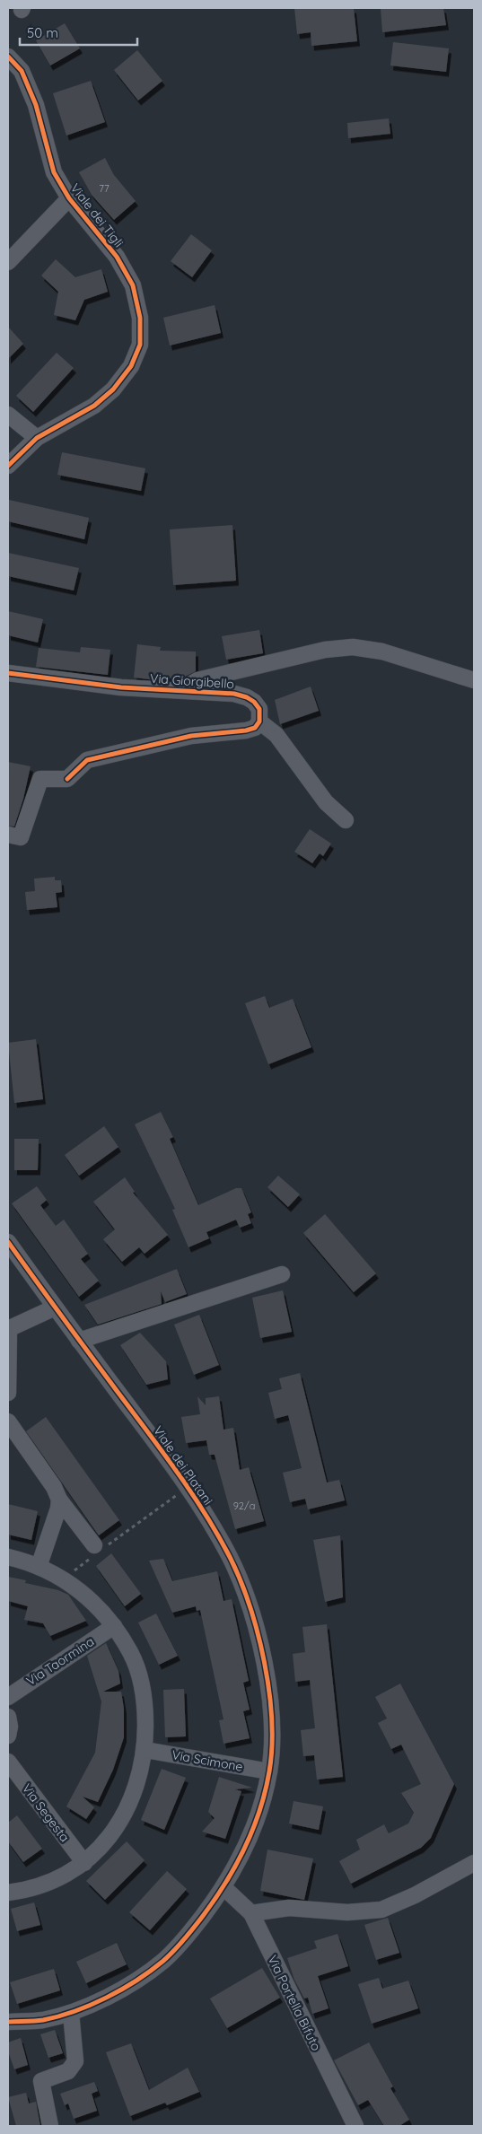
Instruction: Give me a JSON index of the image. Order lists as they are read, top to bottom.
{
  "streets": {
    "street": [
      "Viale dei Tigli",
      "Via Giorgibello",
      "Viale dei Platani",
      "Via Taormina",
      "Via Scimone",
      "Via Segesta",
      "Via Portella Bifuto"
    ]
  },
  "crossings": [
    ["Viale dei Platani", "Via Scimone"],
    ["Viale dei Platani", "Via Portella Bifuto"]
  ],
  "house_numbers": ["77", "92/a"],
  "scale_bar": "50 m"
}
